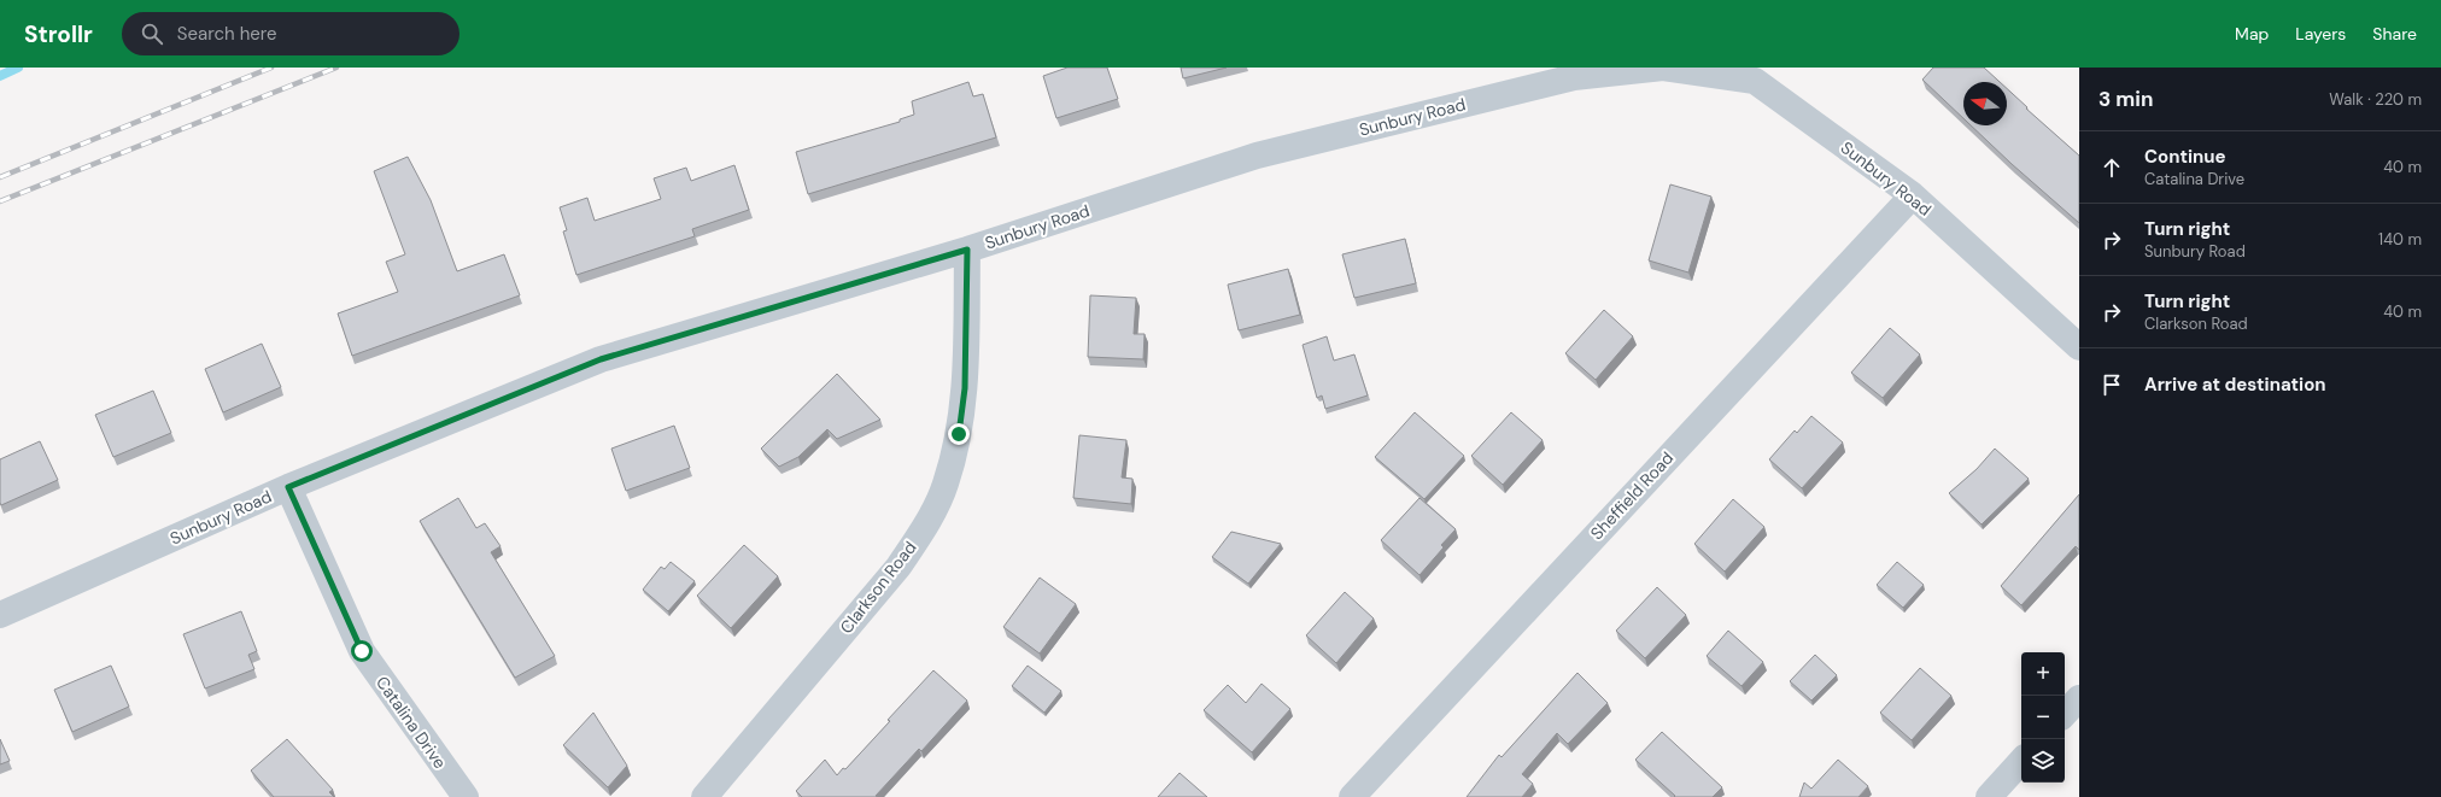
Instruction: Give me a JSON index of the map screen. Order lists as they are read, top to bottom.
{
  "streets": {
    "street": [
      "Sunbury Road",
      "Sheffield Road",
      "Clarkson Road",
      "Catalina Drive"
    ]
  },
  "crossings": [
    ["Sunbury Road", "Sheffield Road"],
    ["Sunbury Road", "Clarkson Road"],
    ["Sunbury Road", "Catalina Drive"]
  ],
  "north": "left",
  "page": {
    "header": "Strollr",
    "search": "Search here",
    "nav": ["Map", "Layers", "Share"],
    "heading": ["3 min", "Walk · 220 m"],
    "list": [
      ["Continue", "Catalina Drive", "40 m"],
      ["Turn right", "Sunbury Road", "140 m"],
      ["Turn right", "Clarkson Road", "40 m"],
      "Arrive at destination"
    ],
    "map_buttons": ["+", "−"]
  }
}
